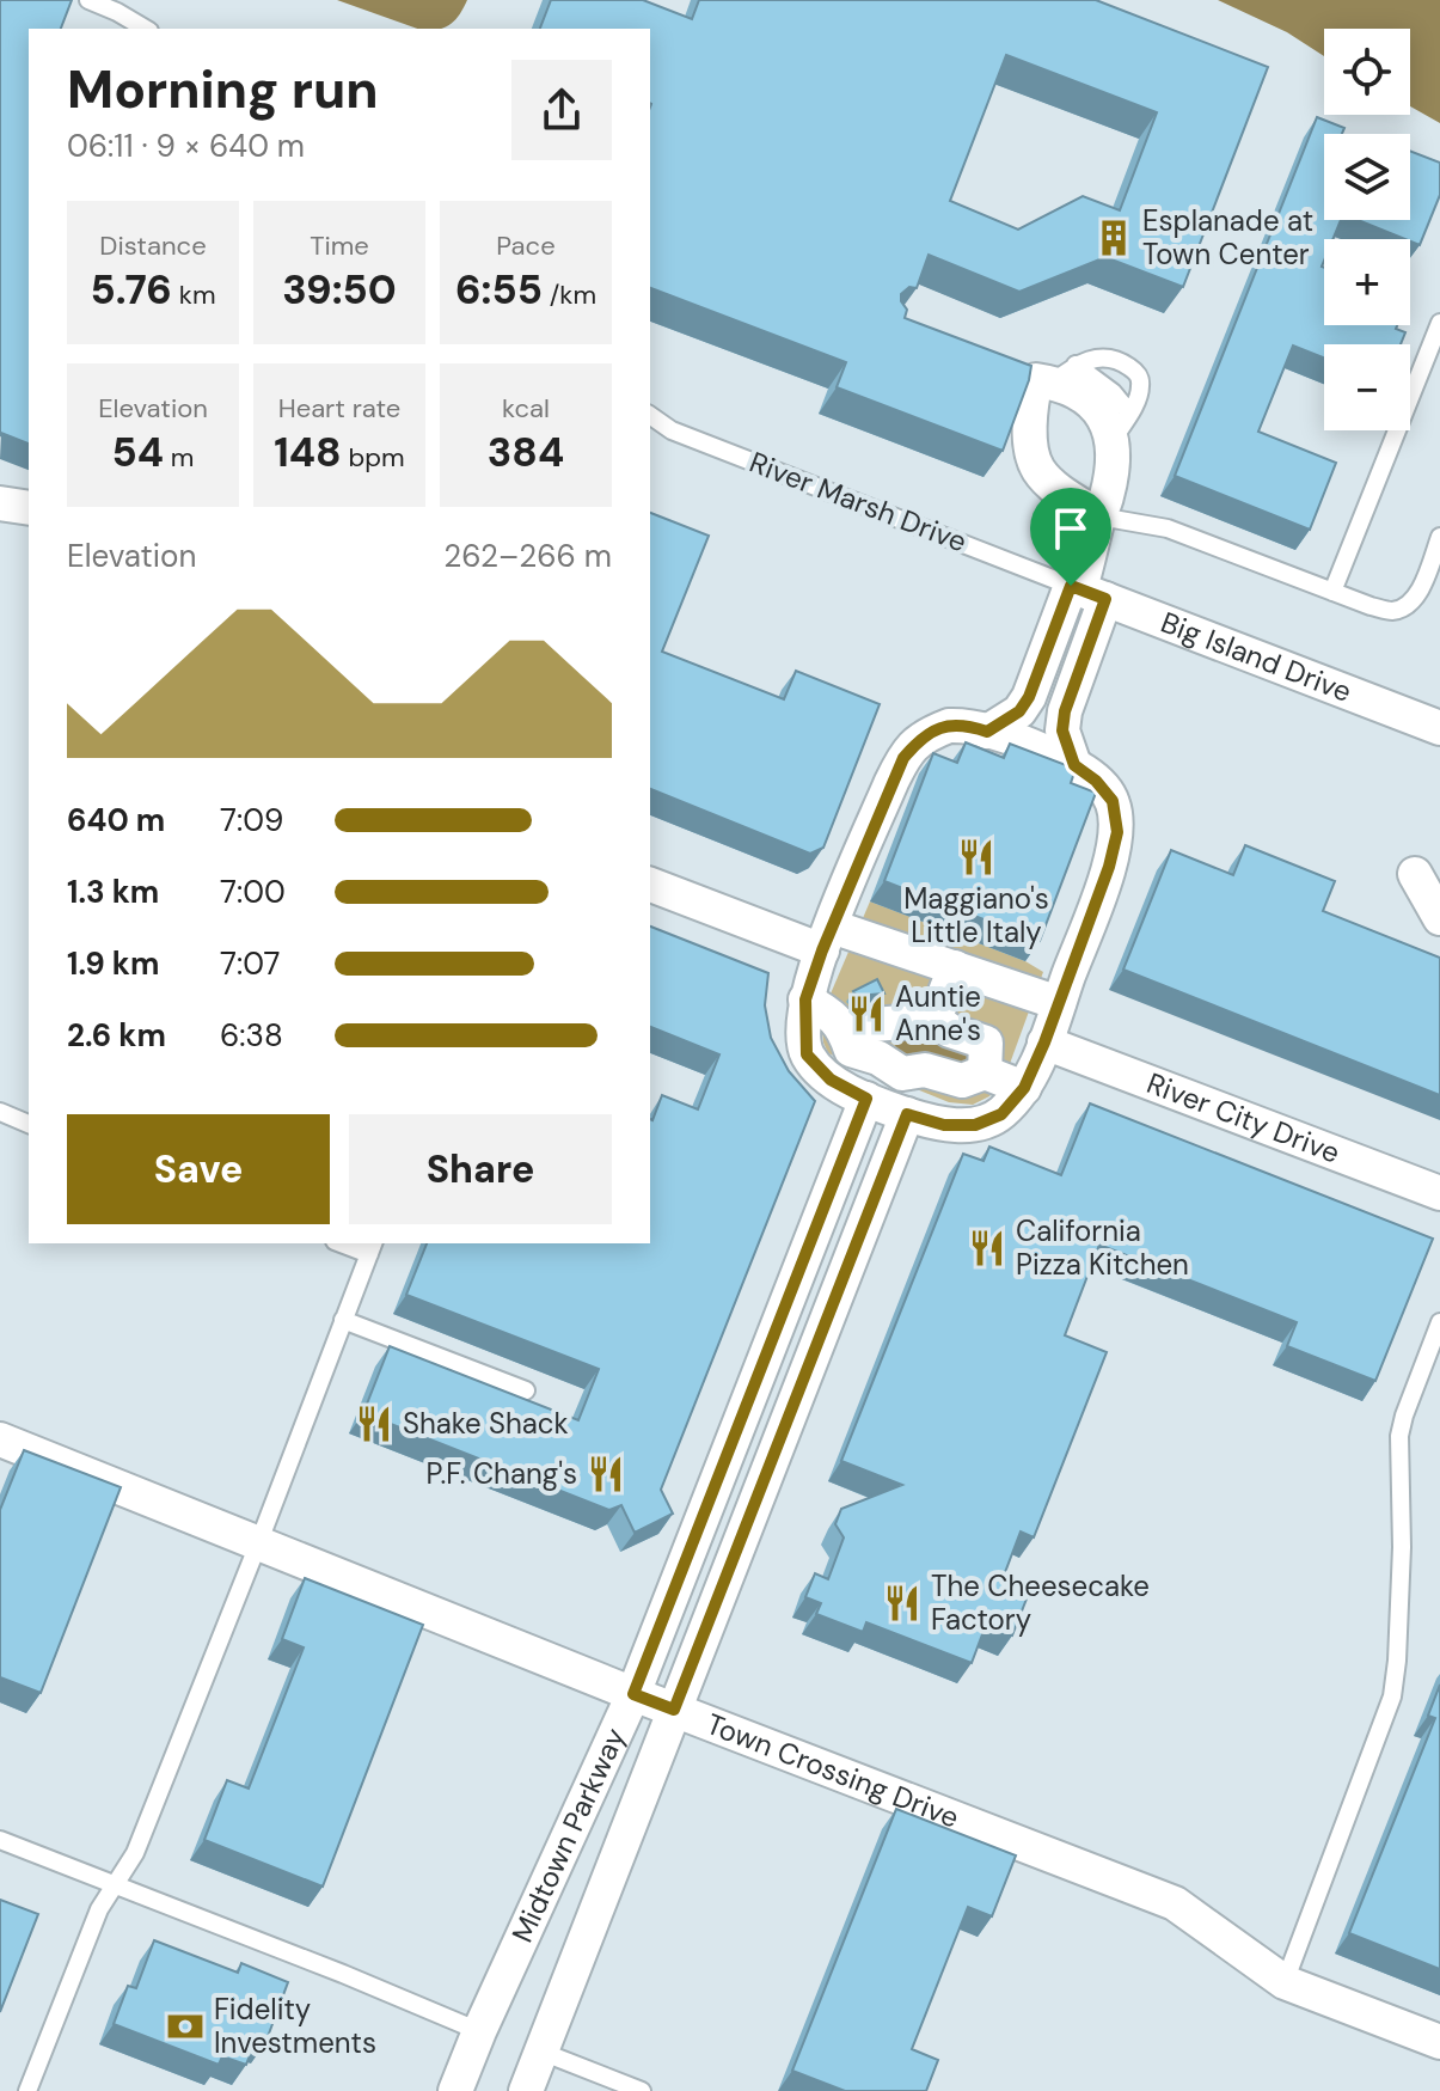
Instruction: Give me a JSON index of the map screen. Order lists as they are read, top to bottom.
{
  "streets": {
    "street": [
      "Big Island Drive",
      "River City Drive",
      "Town Crossing Drive",
      "Midtown Parkway"
    ],
    "lane": ["River Marsh Drive"]
  },
  "crossings": [
    ["River Marsh Drive", "Big Island Drive"],
    ["Town Crossing Drive", "Midtown Parkway"]
  ],
  "places": {
    "building": ["Esplanade at Town Center"],
    "restaurant": [
      "Maggiano's Little Italy",
      "Auntie Anne's",
      "California Pizza Kitchen",
      "Shake Shack",
      "P.F. Chang's",
      "The Cheesecake Factory"
    ],
    "bank": ["Fidelity Investments"]
  },
  "page": {
    "map_buttons": ["+", "−"],
    "heading": ["Morning run", "06:11 · 9 × 640 m"],
    "stats": [
      ["Distance", "5.76 km"],
      ["Time", "39:50"],
      ["Pace", "6:55 /km"],
      ["Elevation", "54 m"],
      ["Heart rate", "148 bpm"],
      ["kcal", "384"]
    ],
    "chart": ["Elevation", "262–266 m"],
    "list": [
      {
        "name": "640 m",
        "note": "7:09"
      },
      {
        "name": "1.3 km",
        "note": "7:00"
      },
      {
        "name": "1.9 km",
        "note": "7:07"
      },
      {
        "name": "2.6 km",
        "note": "6:38"
      }
    ],
    "buttons": ["Save", "Share"]
  }
}
